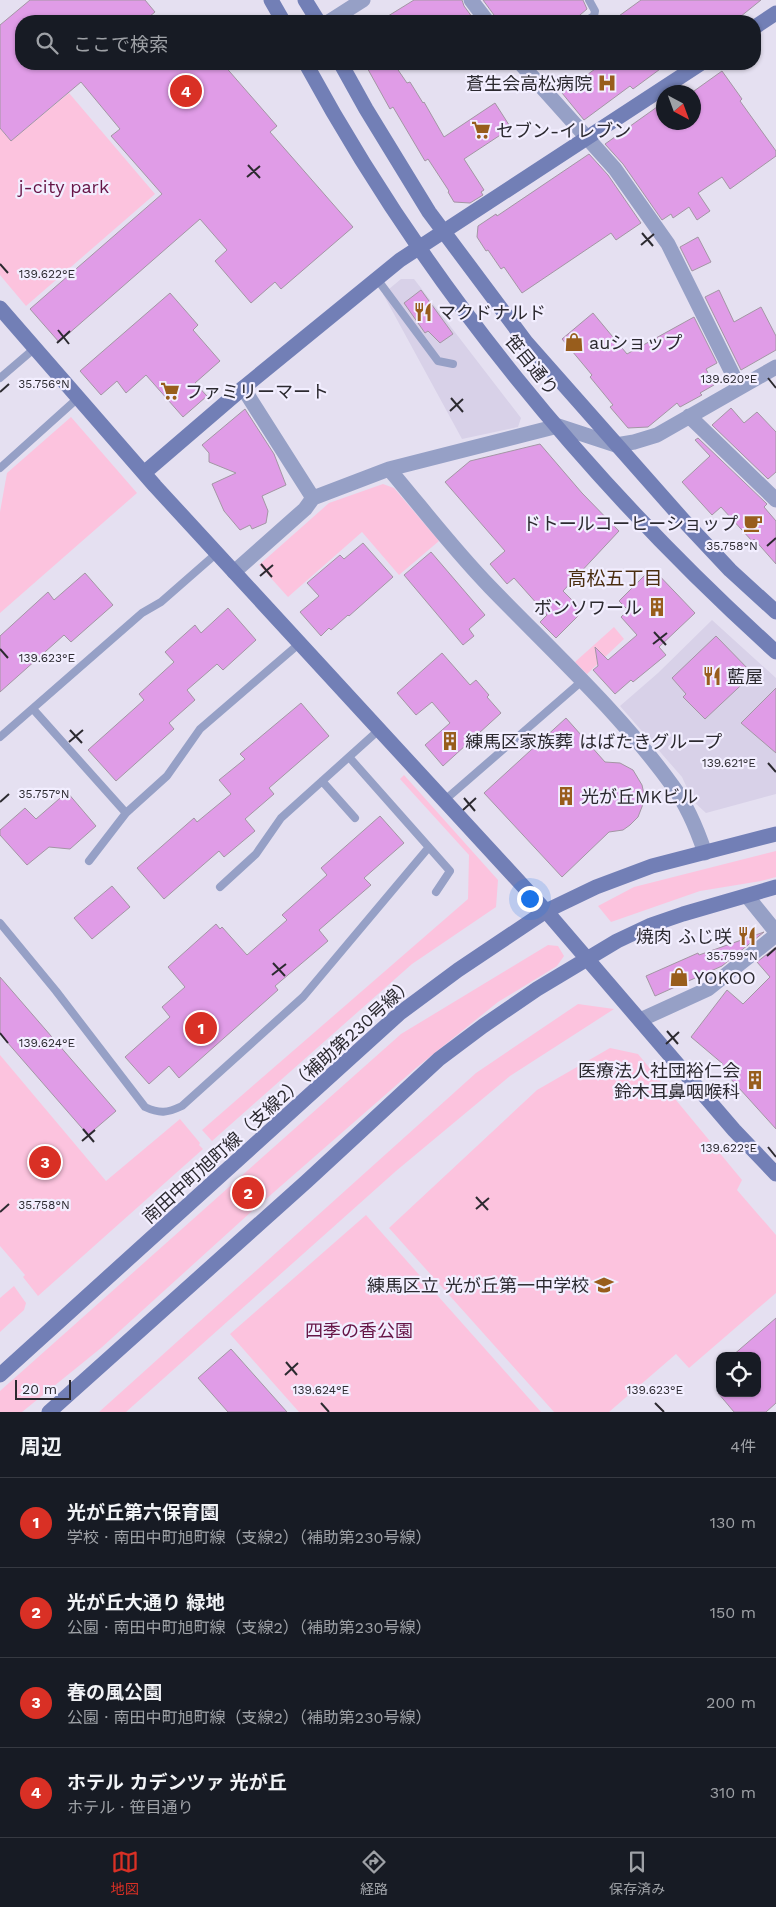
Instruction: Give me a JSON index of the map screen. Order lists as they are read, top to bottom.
{
  "streets": {
    "main road": ["笹目通り", "南田中町旭町線（支線2）（補助第230号線）"]
  },
  "districts": ["高松五丁目"],
  "parks": ["j-city park", "四季の香公園"],
  "places": {
    "hospital": ["蒼生会高松病院"],
    "supermarket": ["セブン-イレブン", "ファミリーマート"],
    "restaurant": ["マクドナルド", "藍屋", "焼肉 ふじ咲"],
    "shop": ["auショップ", "YOKOO"],
    "cafe": ["ドトールコーヒーショップ"],
    "building": [
      "ボンソワール",
      "練馬区家族葬 はばたきグループ",
      "光が丘MKビル",
      "医療法人社団裕仁会 鈴木耳鼻咽喉科"
    ],
    "school or university": ["練馬区立 光が丘第一中学校"]
  },
  "scale_bar": "20 m",
  "north": "bottom right",
  "page": {
    "search": "ここで検索",
    "pins": [
      "4",
      "1",
      "3",
      "2"
    ],
    "scale": "20 m",
    "heading": ["周辺", "4件"],
    "list": [
      {
        "mark": "1",
        "name": "光が丘第六保育園",
        "note": "学校 · 南田中町旭町線（支線2）（補助第230号線）",
        "value": "130 m"
      },
      {
        "mark": "2",
        "name": "光が丘大通り 緑地",
        "note": "公園 · 南田中町旭町線（支線2）（補助第230号線）",
        "value": "150 m"
      },
      {
        "mark": "3",
        "name": "春の風公園",
        "note": "公園 · 南田中町旭町線（支線2）（補助第230号線）",
        "value": "200 m"
      },
      {
        "mark": "4",
        "name": "ホテル カデンツァ 光が丘",
        "note": "ホテル · 笹目通り",
        "value": "310 m"
      }
    ],
    "nav": ["地図", "経路", "保存済み"]
  },
  "coordinates": [
    "139.622°E",
    "139.620°E",
    "35.756°N",
    "35.758°N",
    "139.623°E",
    "139.621°E",
    "35.757°N",
    "35.759°N",
    "139.624°E"
  ]
}
